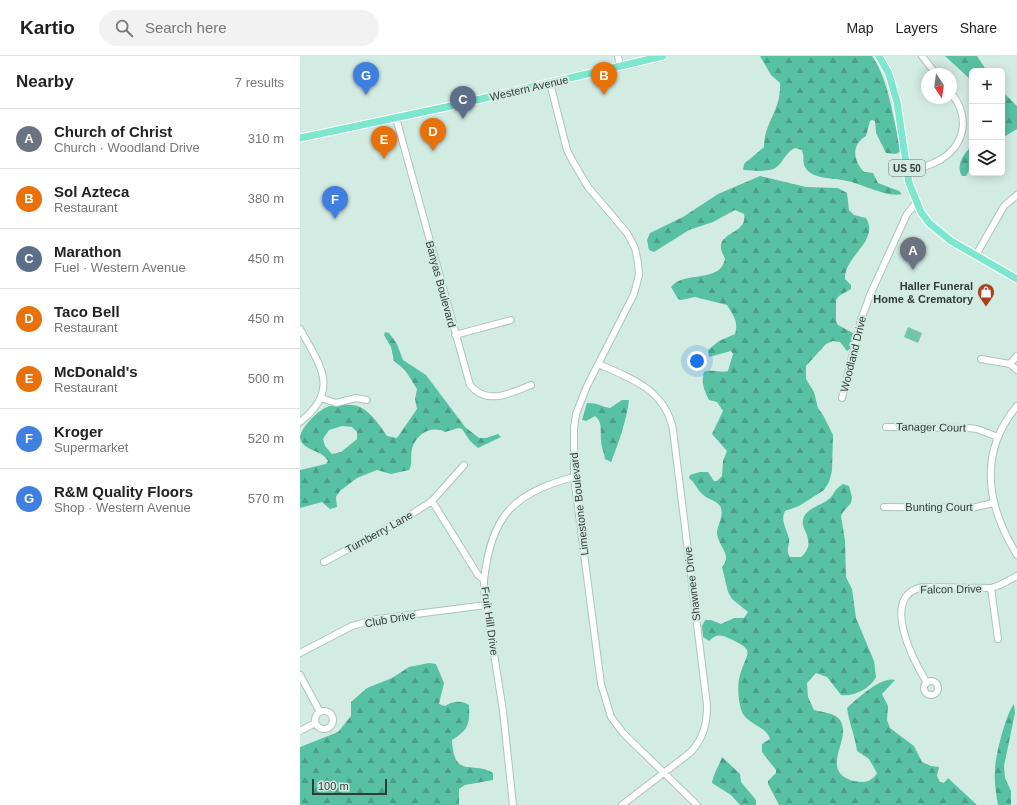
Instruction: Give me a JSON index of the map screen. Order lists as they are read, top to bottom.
{
  "streets": {
    "main road": ["Western Avenue", "US 50"],
    "street": [
      "Banyas Boulevard",
      "Woodland Drive",
      "Tanager Court",
      "Limestone Boulevard",
      "Bunting Court",
      "Turnberry Lane",
      "Shawnee Drive",
      "Falcon Drive",
      "Club Drive",
      "Fruit Hill Drive"
    ]
  },
  "crossings": [
    ["Western Avenue", "Banyas Boulevard"],
    ["Western Avenue", "Limestone Boulevard"],
    ["US 50", "Woodland Drive"],
    ["Limestone Boulevard", "Shawnee Drive"],
    ["Turnberry Lane", "Fruit Hill Drive"],
    ["Club Drive", "Fruit Hill Drive"]
  ],
  "places": {
    "shop": ["Haller Funeral Home & Crematory"]
  },
  "scale_bar": "100 m",
  "north": "bottom",
  "page": {
    "header": "Kartio",
    "search": "Search here",
    "nav": ["Map", "Layers", "Share"],
    "heading": ["Nearby", "7 results"],
    "pins": [
      "B",
      "G",
      "C",
      "D",
      "E",
      "F",
      "A"
    ],
    "map_buttons": ["+", "−"],
    "list": [
      {
        "mark": "A",
        "name": "Church of Christ",
        "note": "Church · Woodland Drive",
        "value": "310 m"
      },
      {
        "mark": "B",
        "name": "Sol Azteca",
        "note": "Restaurant",
        "value": "380 m"
      },
      {
        "mark": "C",
        "name": "Marathon",
        "note": "Fuel · Western Avenue",
        "value": "450 m"
      },
      {
        "mark": "D",
        "name": "Taco Bell",
        "note": "Restaurant",
        "value": "450 m"
      },
      {
        "mark": "E",
        "name": "McDonald's",
        "note": "Restaurant",
        "value": "500 m"
      },
      {
        "mark": "F",
        "name": "Kroger",
        "note": "Supermarket",
        "value": "520 m"
      },
      {
        "mark": "G",
        "name": "R&M Quality Floors",
        "note": "Shop · Western Avenue",
        "value": "570 m"
      }
    ],
    "scale": "100 m"
  }
}
